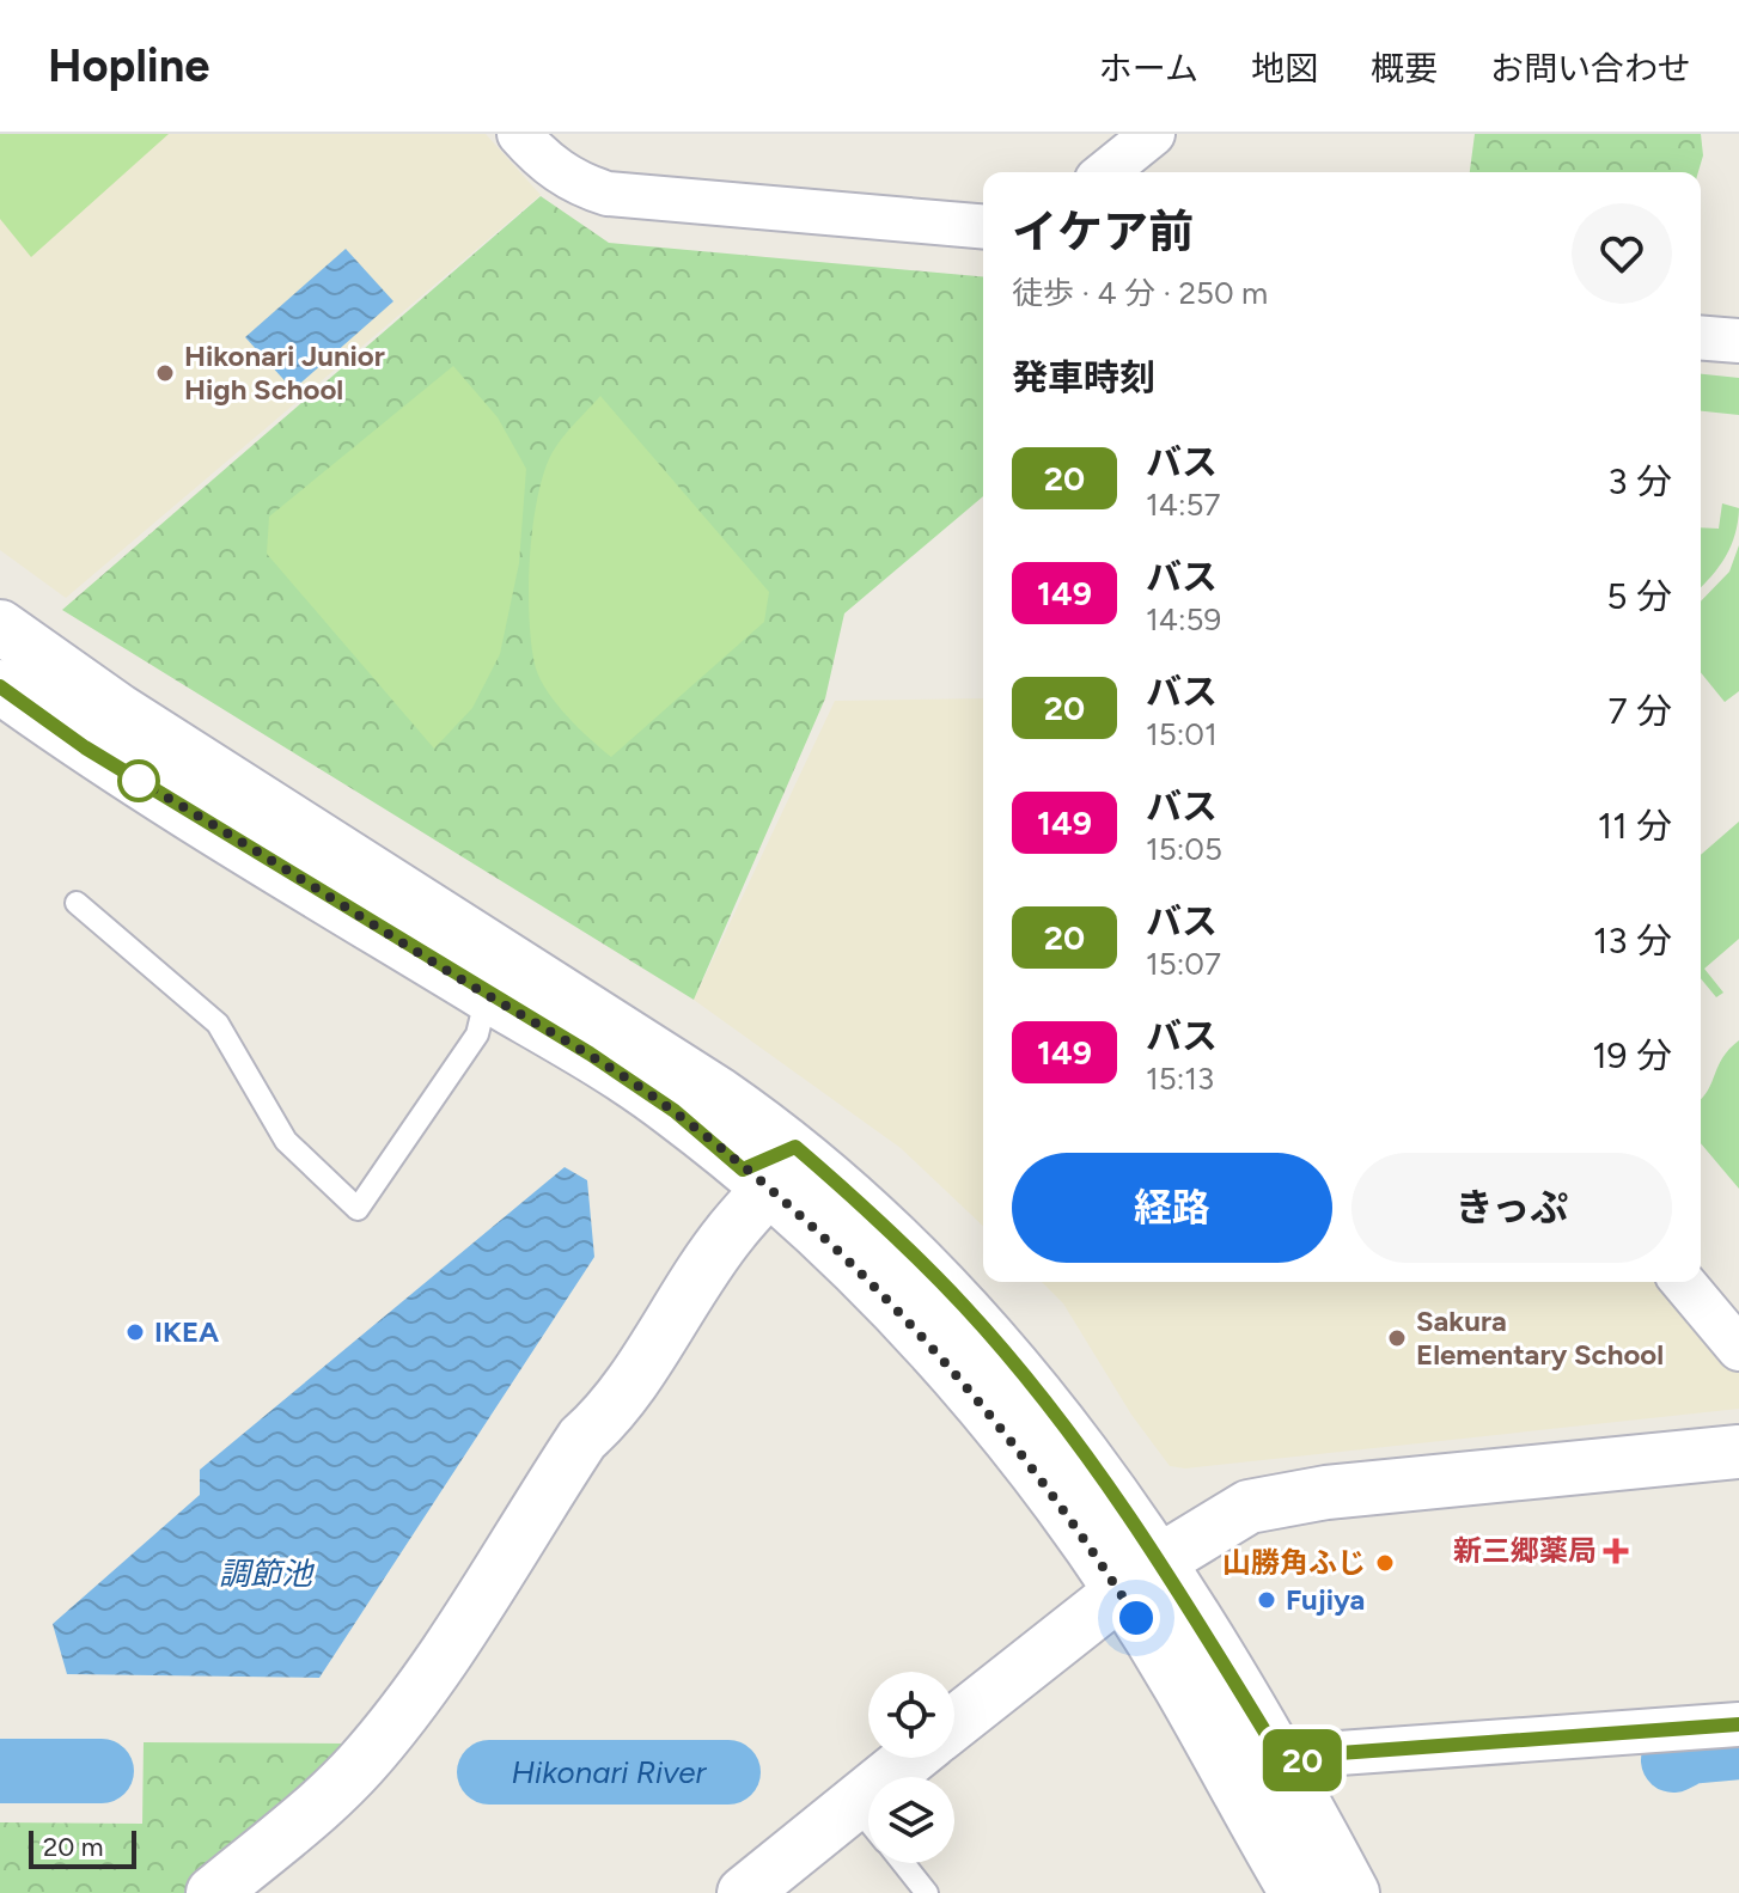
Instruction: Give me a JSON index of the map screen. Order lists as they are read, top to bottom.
{
  "water": ["調節池", "Hikonari River"],
  "places": {
    "other": [
      "Hikonari Junior High School",
      "IKEA",
      "Sakura Elementary School",
      "山勝角ふじ",
      "Fujiya"
    ],
    "health": ["新三郷薬局"]
  },
  "lines": ["bus line 20"],
  "scale_bar": "20 m",
  "page": {
    "header": "Hopline",
    "nav": [
      "ホーム",
      "地図",
      "概要",
      "お問い合わせ"
    ],
    "on_map": "20",
    "heading": [
      ["イケア前", "徒歩 · 4 分 · 250 m"],
      "発車時刻"
    ],
    "list": [
      {
        "mark": "20",
        "name": "バス",
        "note": "14:57",
        "value": "3 分"
      },
      {
        "mark": "149",
        "name": "バス",
        "note": "14:59",
        "value": "5 分"
      },
      {
        "mark": "20",
        "name": "バス",
        "note": "15:01",
        "value": "7 分"
      },
      {
        "mark": "149",
        "name": "バス",
        "note": "15:05",
        "value": "11 分"
      },
      {
        "mark": "20",
        "name": "バス",
        "note": "15:07",
        "value": "13 分"
      },
      {
        "mark": "149",
        "name": "バス",
        "note": "15:13",
        "value": "19 分"
      }
    ],
    "buttons": ["経路", "きっぷ"],
    "scale": "20 m"
  }
}
